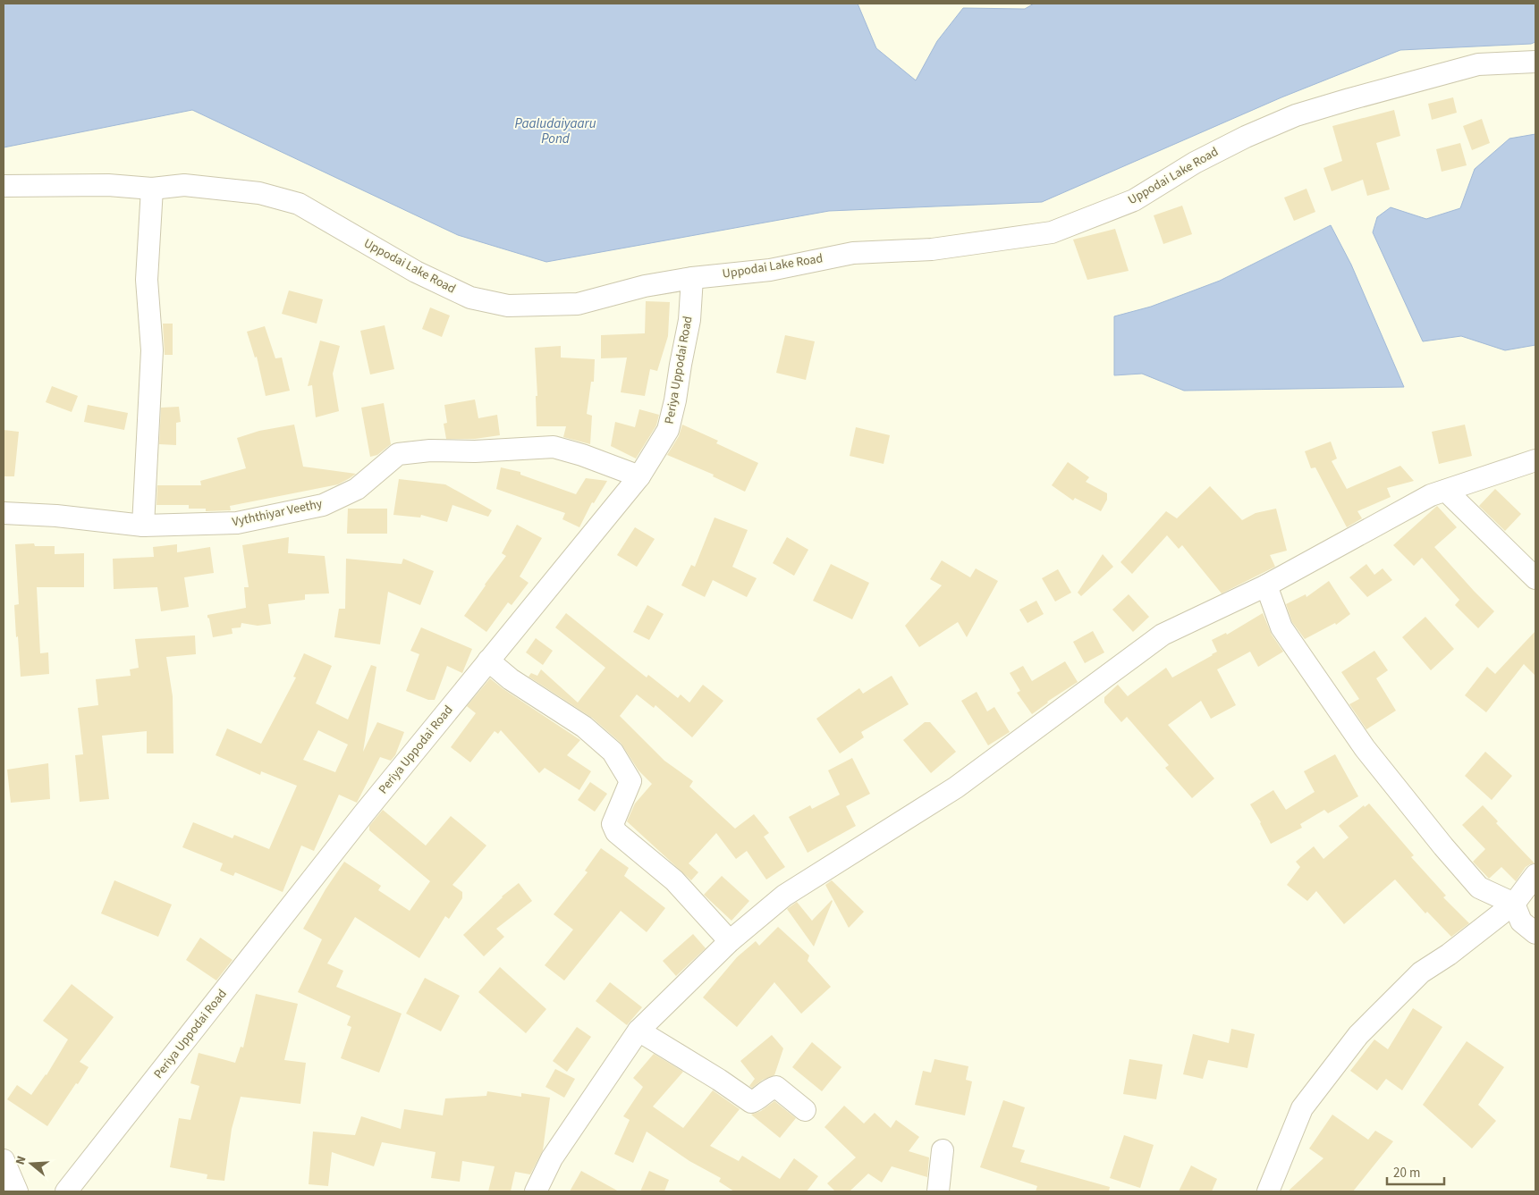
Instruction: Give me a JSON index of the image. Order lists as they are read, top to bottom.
{
  "streets": {
    "street": ["Uppodai Lake Road", "Periya Uppodai Road", "Vyththiyar Veethy"]
  },
  "crossings": [
    ["Uppodai Lake Road", "Periya Uppodai Road"],
    ["Periya Uppodai Road", "Vyththiyar Veethy"]
  ],
  "water": ["Paaludaiyaaru Pond"],
  "scale_bar": "20 m",
  "north": "left"
}
